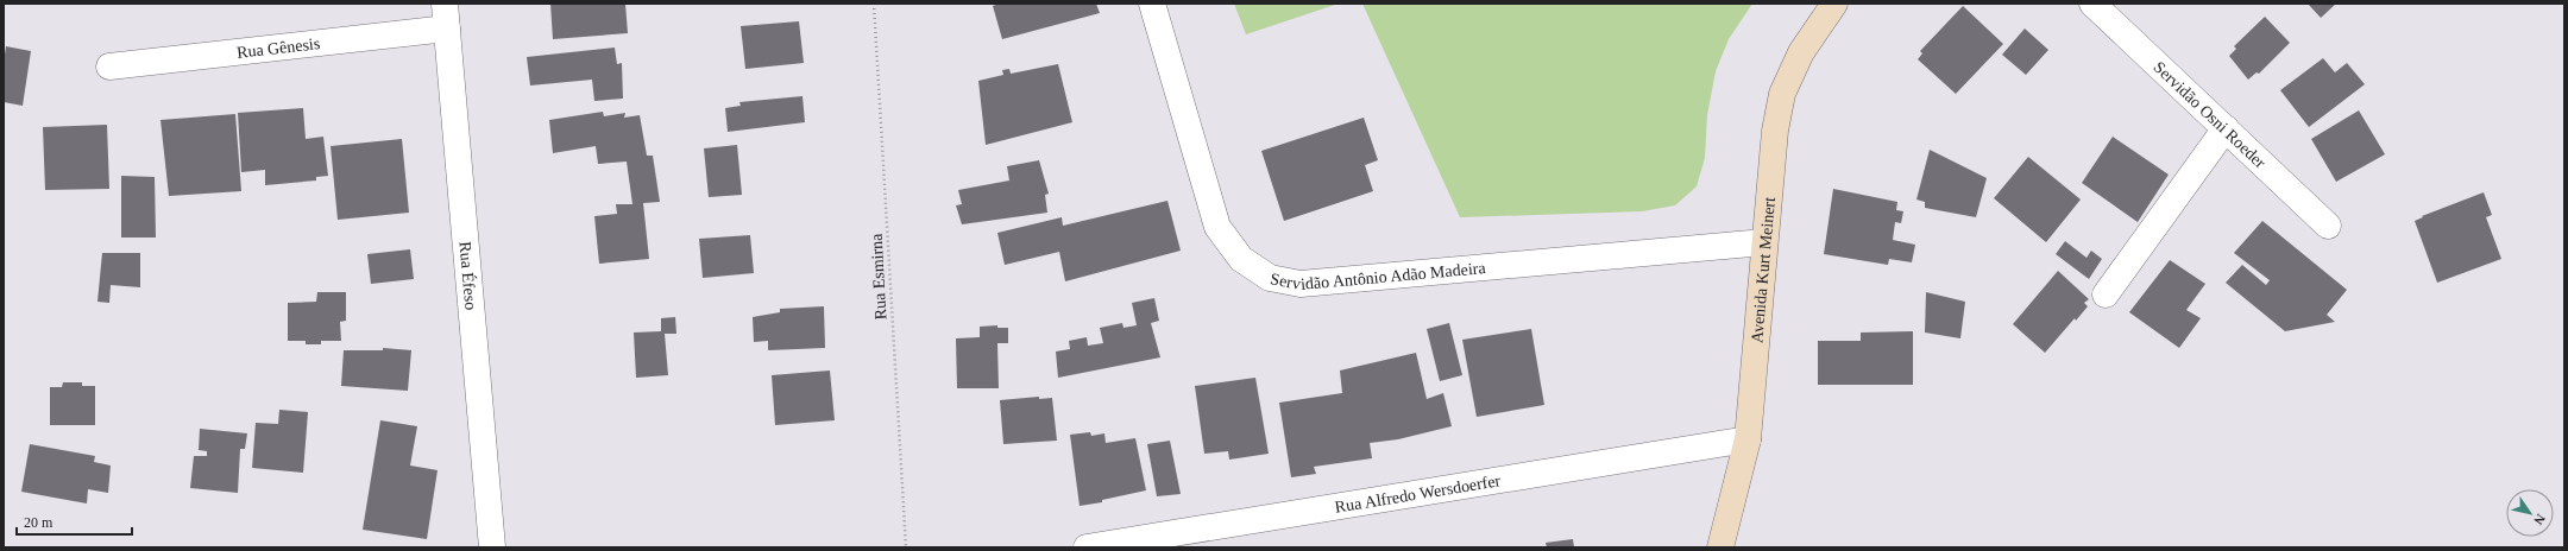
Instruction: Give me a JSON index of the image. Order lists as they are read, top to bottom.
{
  "streets": {
    "main road": ["Avenida Kurt Meinert"],
    "street": [
      "Rua Gênesis",
      "Servidão Osni Roeder",
      "Servidão Antônio Adão Madeira",
      "Rua Éfeso",
      "Rua Alfredo Wersdoerfer"
    ],
    "path": ["Rua Esmirna"]
  },
  "crossings": [
    ["Rua Gênesis", "Rua Éfeso"],
    ["Servidão Antônio Adão Madeira", "Avenida Kurt Meinert"],
    ["Avenida Kurt Meinert", "Rua Alfredo Wersdoerfer"]
  ],
  "scale_bar": "20 m",
  "north": "bottom right"
}
